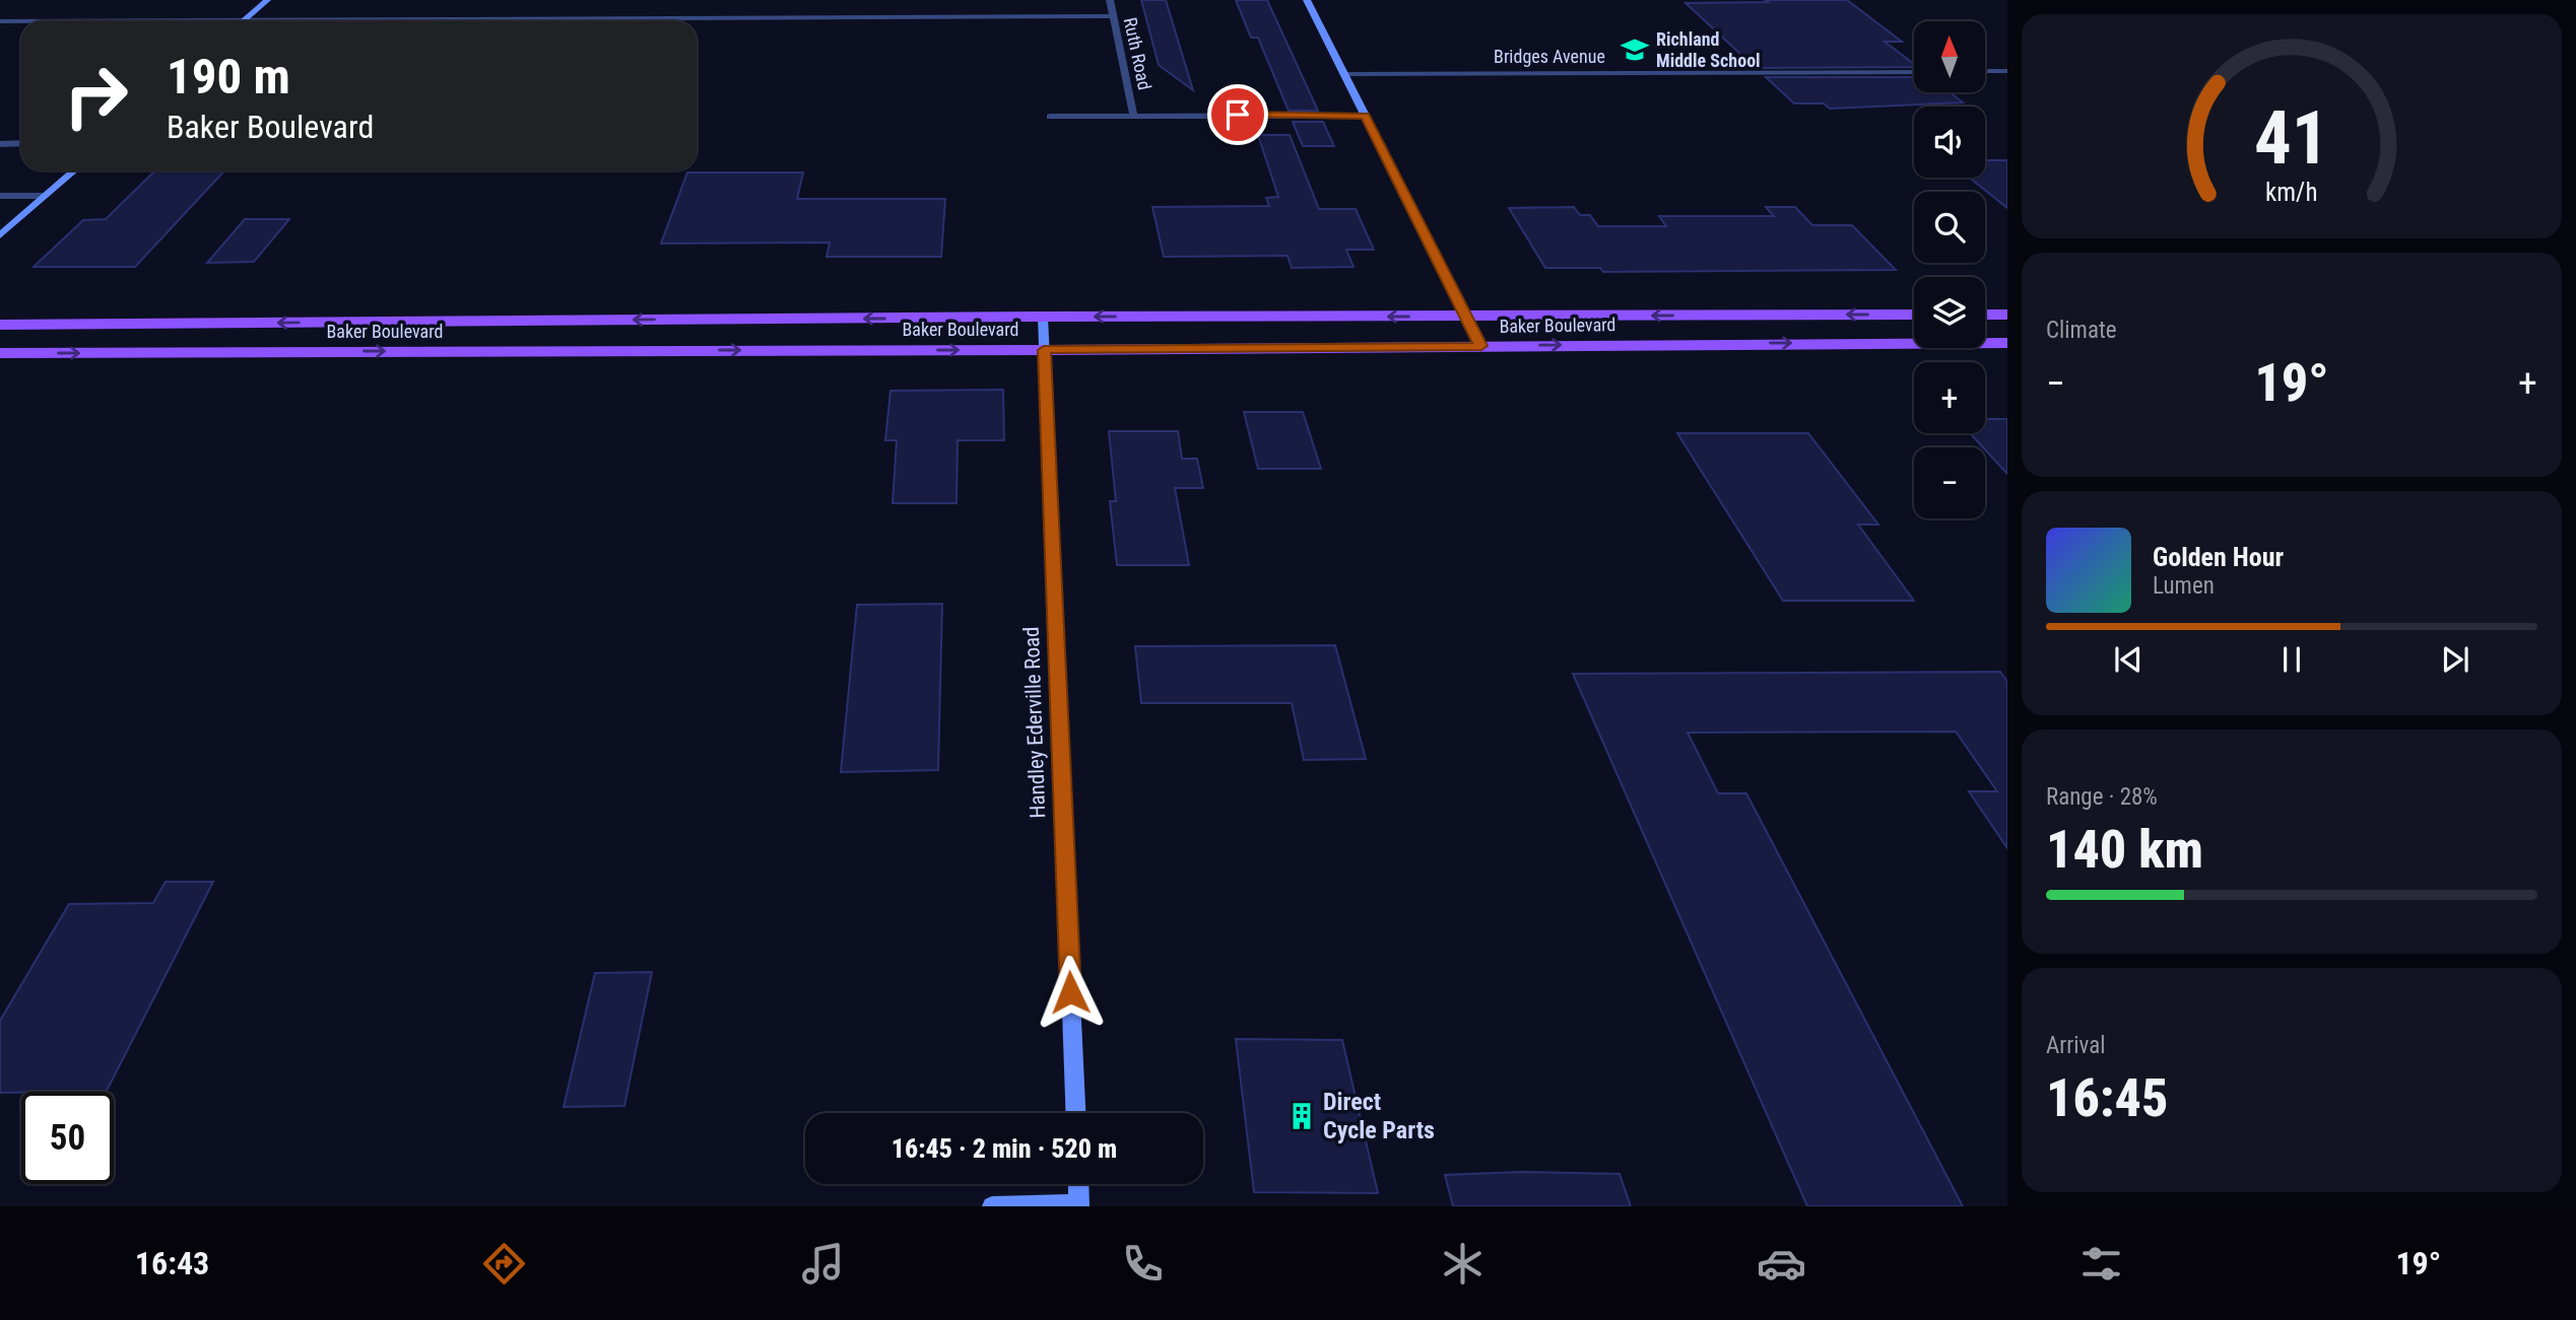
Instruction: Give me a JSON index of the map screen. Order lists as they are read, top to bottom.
{
  "streets": {
    "main road": ["Baker Boulevard"],
    "street": ["Ruth Road", "Bridges Avenue", "Handley Ederville Road"]
  },
  "crossings": [
    ["Baker Boulevard", "Handley Ederville Road"]
  ],
  "places": {
    "school or university": ["Richland Middle School"],
    "building": ["Direct Cycle Parts"]
  },
  "north": "top",
  "page": {
    "map_buttons": ["+", "−"],
    "turn": ["190 m", "Baker Boulevard"],
    "tile": [
      "Climate",
      ["Range · 28%", "140 km"],
      ["Arrival", "16:45"]
    ],
    "heat": ["−", "19°", "+"],
    "song": ["Golden Hour", "Lumen"],
    "limit": "50",
    "trip": "16:45 · 2 min · 520 m",
    "tabs": ["16:43", "19°"],
    "gauge": ["41", "km/h"]
  }
}
